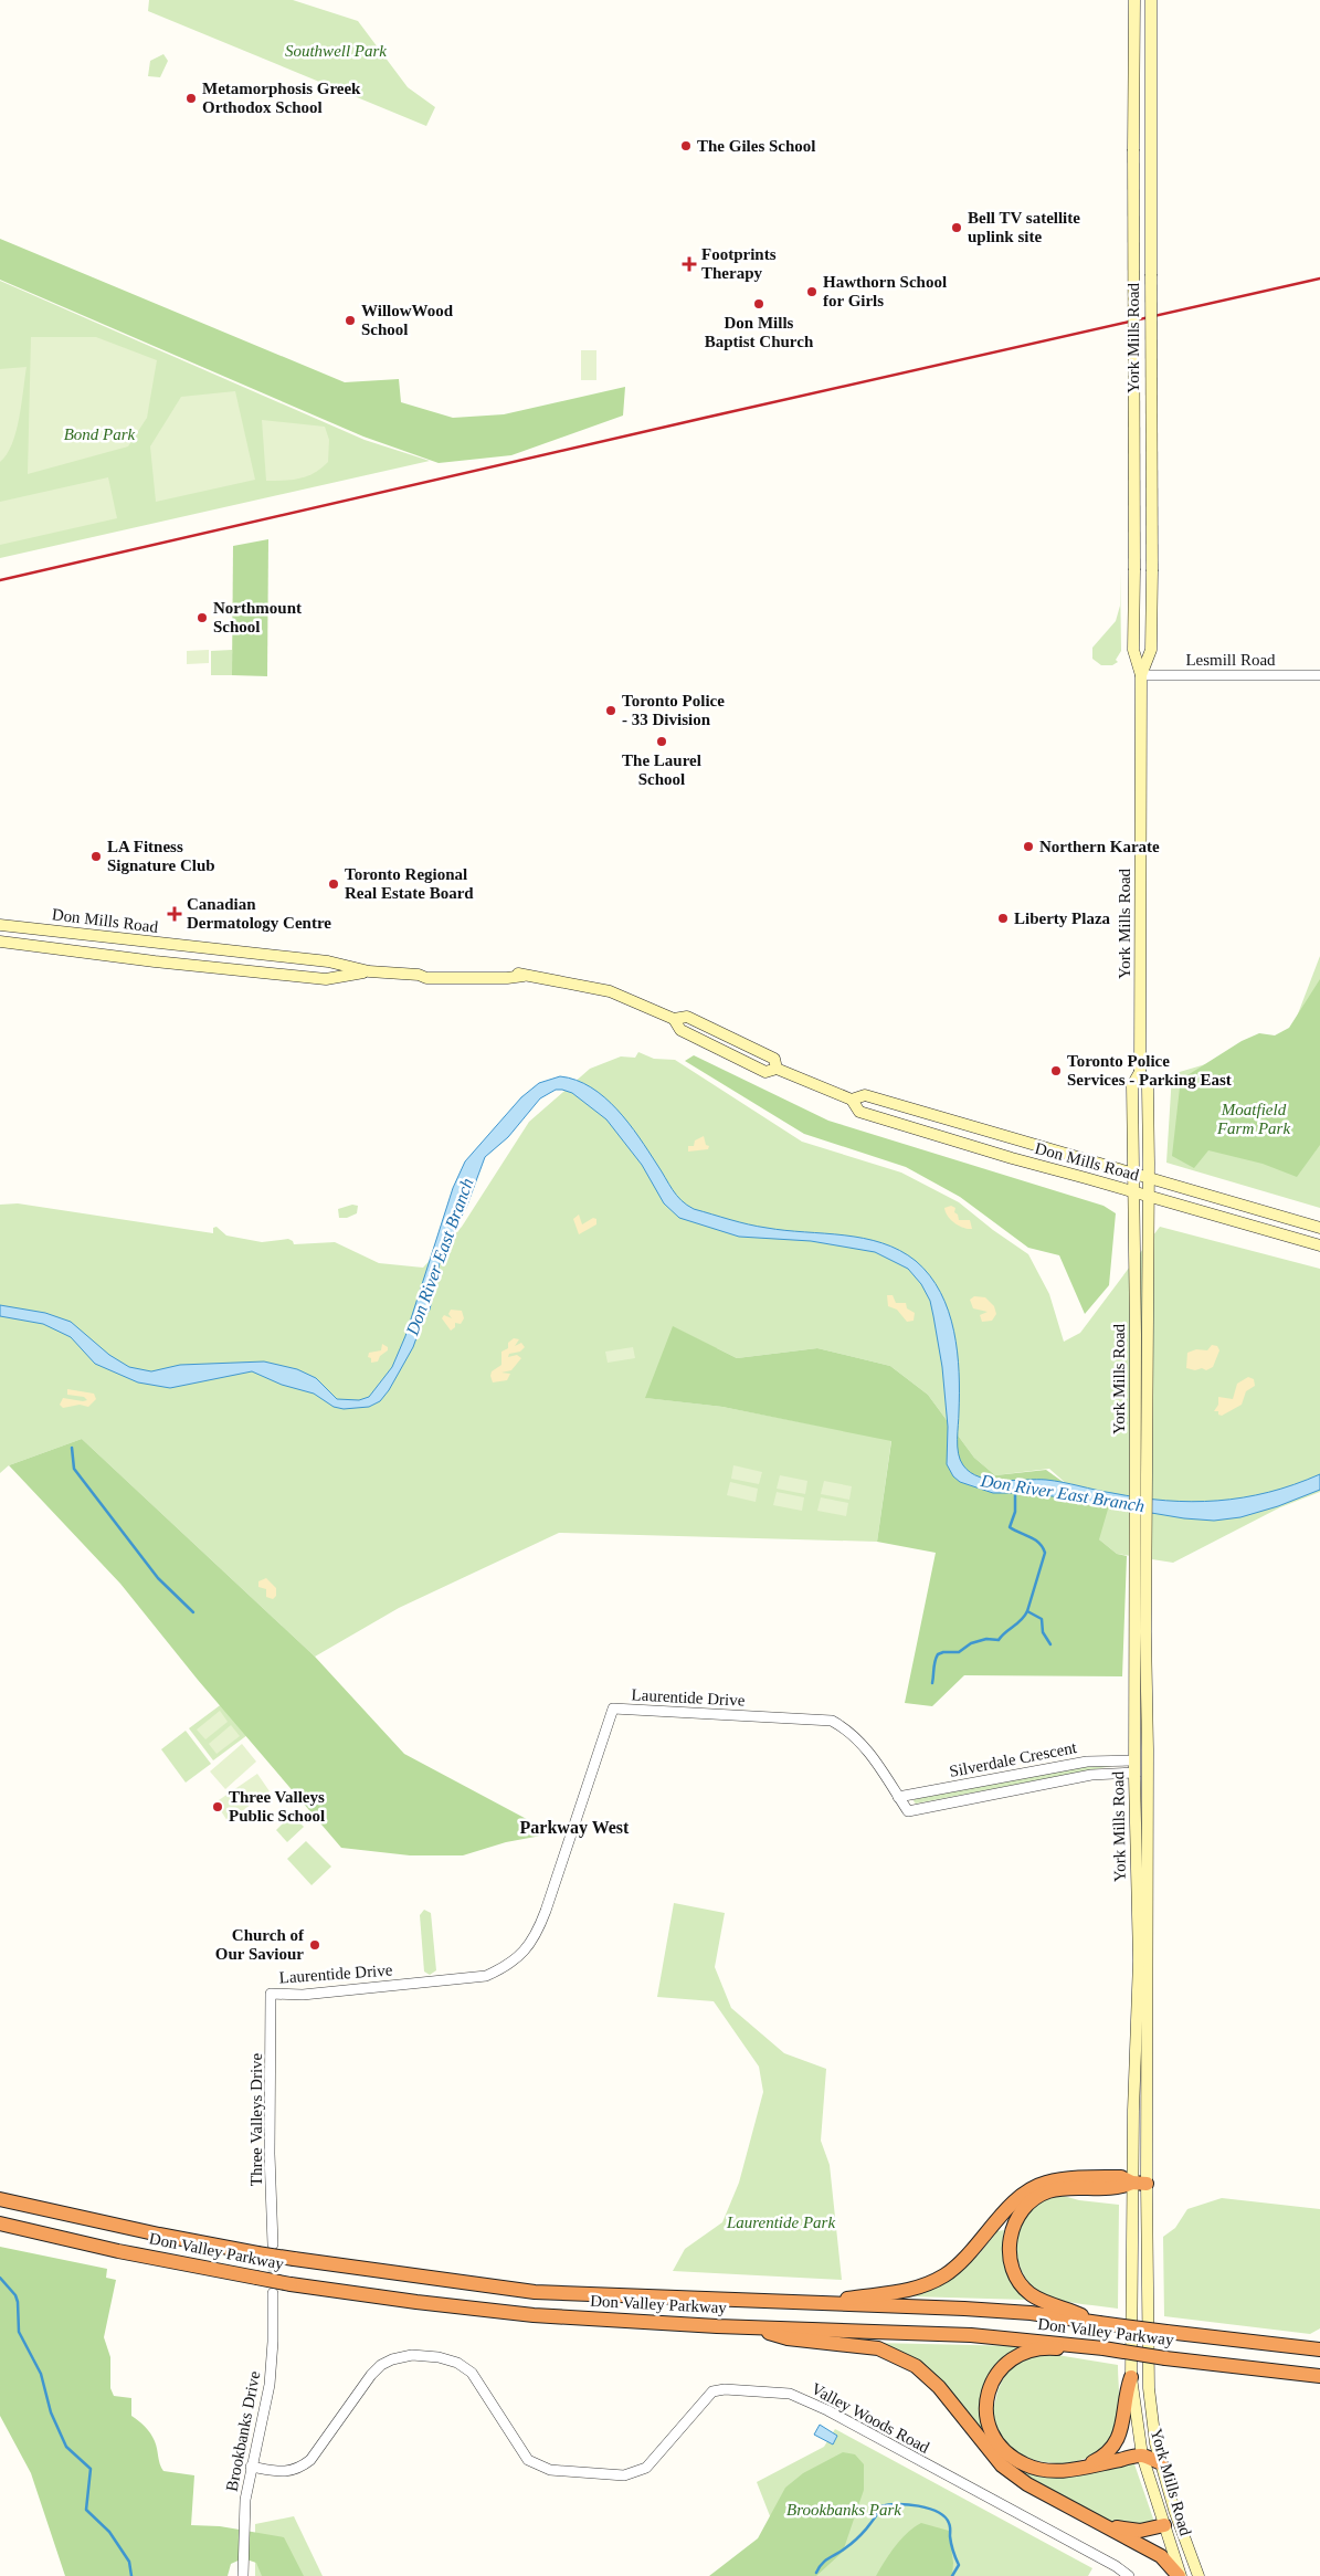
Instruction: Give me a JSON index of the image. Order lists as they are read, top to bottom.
{
  "streets": {
    "highway": ["Don Valley Parkway"],
    "main road": ["York Mills Road", "Don Mills Road"],
    "street": [
      "Lesmill Road",
      "Laurentide Drive",
      "Silverdale Crescent",
      "Three Valleys Drive",
      "Valley Woods Road",
      "Brookbanks Drive"
    ]
  },
  "crossings": [
    ["York Mills Road", "Lesmill Road"],
    ["York Mills Road", "Don Mills Road"],
    ["York Mills Road", "Silverdale Crescent"],
    ["Laurentide Drive", "Silverdale Crescent"],
    ["Laurentide Drive", "Three Valleys Drive"],
    ["Valley Woods Road", "Brookbanks Drive"]
  ],
  "districts": ["Parkway West"],
  "water": ["Don River East Branch"],
  "parks": [
    "Southwell Park",
    "Bond Park",
    "Moatfield Farm Park",
    "Laurentide Park",
    "Brookbanks Park"
  ],
  "places": {
    "other": [
      "Metamorphosis Greek Orthodox School",
      "The Giles School",
      "Bell TV satellite uplink site",
      "Hawthorn School for Girls",
      "Don Mills Baptist Church",
      "WillowWood School",
      "Northmount School",
      "Toronto Police - 33 Division",
      "The Laurel School",
      "Northern Karate",
      "LA Fitness Signature Club",
      "Toronto Regional Real Estate Board",
      "Liberty Plaza",
      "Toronto Police Services - Parking East",
      "Three Valleys Public School",
      "Church of Our Saviour"
    ],
    "health": ["Footprints Therapy", "Canadian Dermatology Centre"]
  }
}
